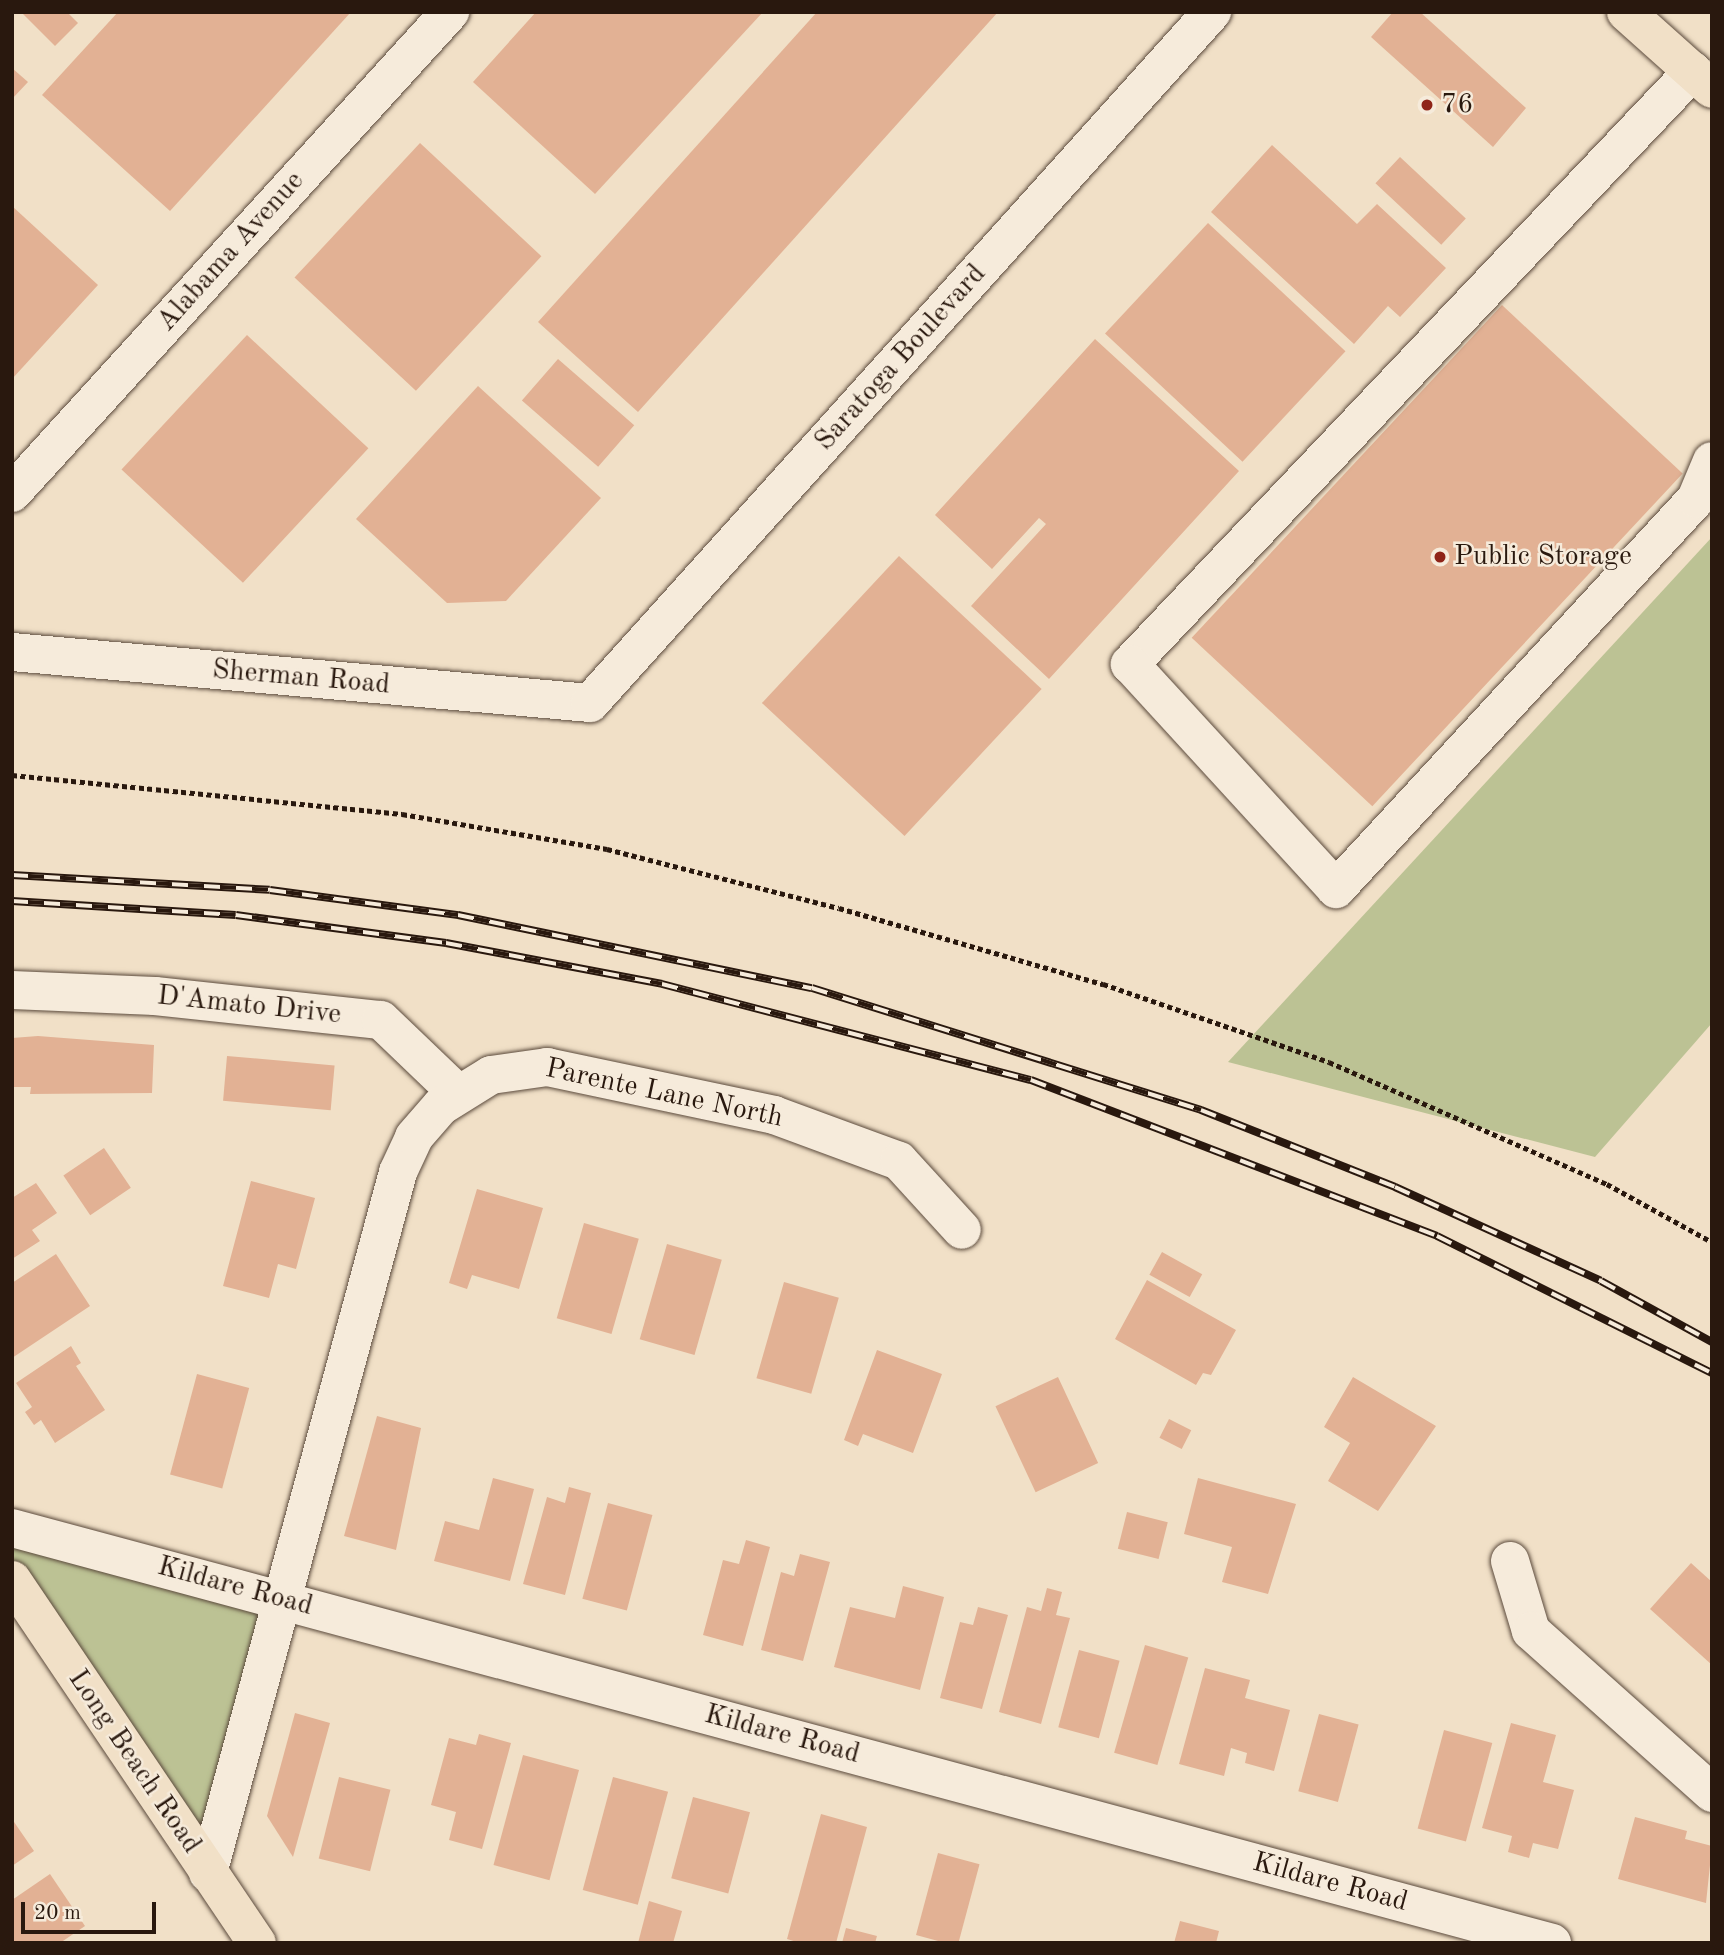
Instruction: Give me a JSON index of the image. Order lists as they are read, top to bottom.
{
  "streets": {
    "main road": ["Long Beach Road"],
    "street": [
      "Alabama Avenue",
      "Saratoga Boulevard",
      "Sherman Road",
      "D'Amato Drive",
      "Parente Lane North",
      "Kildare Road"
    ]
  },
  "crossings": [
    ["Saratoga Boulevard", "Sherman Road"],
    ["D'Amato Drive", "Parente Lane North"],
    ["Parente Lane North", "Kildare Road"],
    ["Parente Lane North", "Long Beach Road"]
  ],
  "places": ["76", "Public Storage"],
  "scale_bar": "20 m"
}
